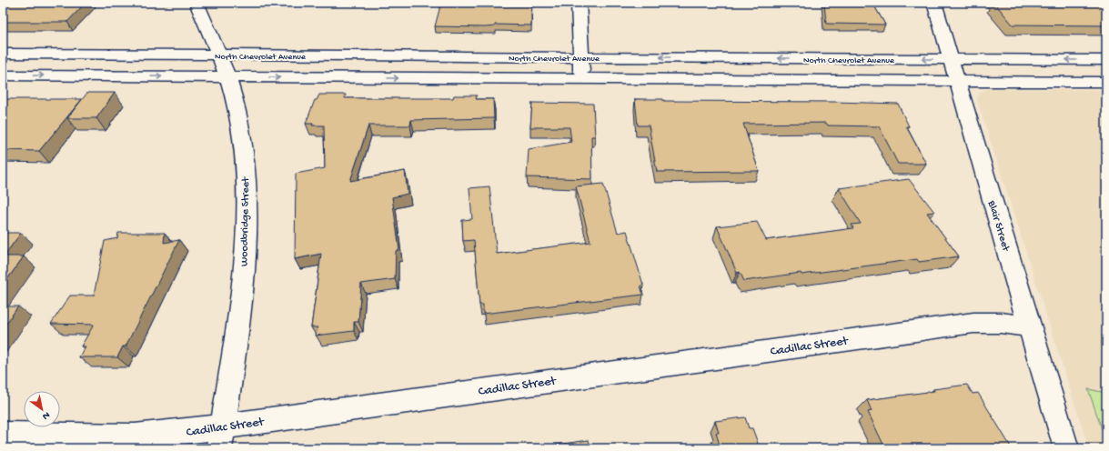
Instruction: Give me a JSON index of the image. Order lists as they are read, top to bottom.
{
  "streets": {
    "street": [
      "North Chevrolet Avenue",
      "Woodbridge Street",
      "Blair Street",
      "Cadillac Street"
    ]
  },
  "crossings": [
    ["North Chevrolet Avenue", "Woodbridge Street"],
    ["North Chevrolet Avenue", "Blair Street"],
    ["Woodbridge Street", "Cadillac Street"],
    ["Blair Street", "Cadillac Street"]
  ],
  "north": "bottom right"
}
